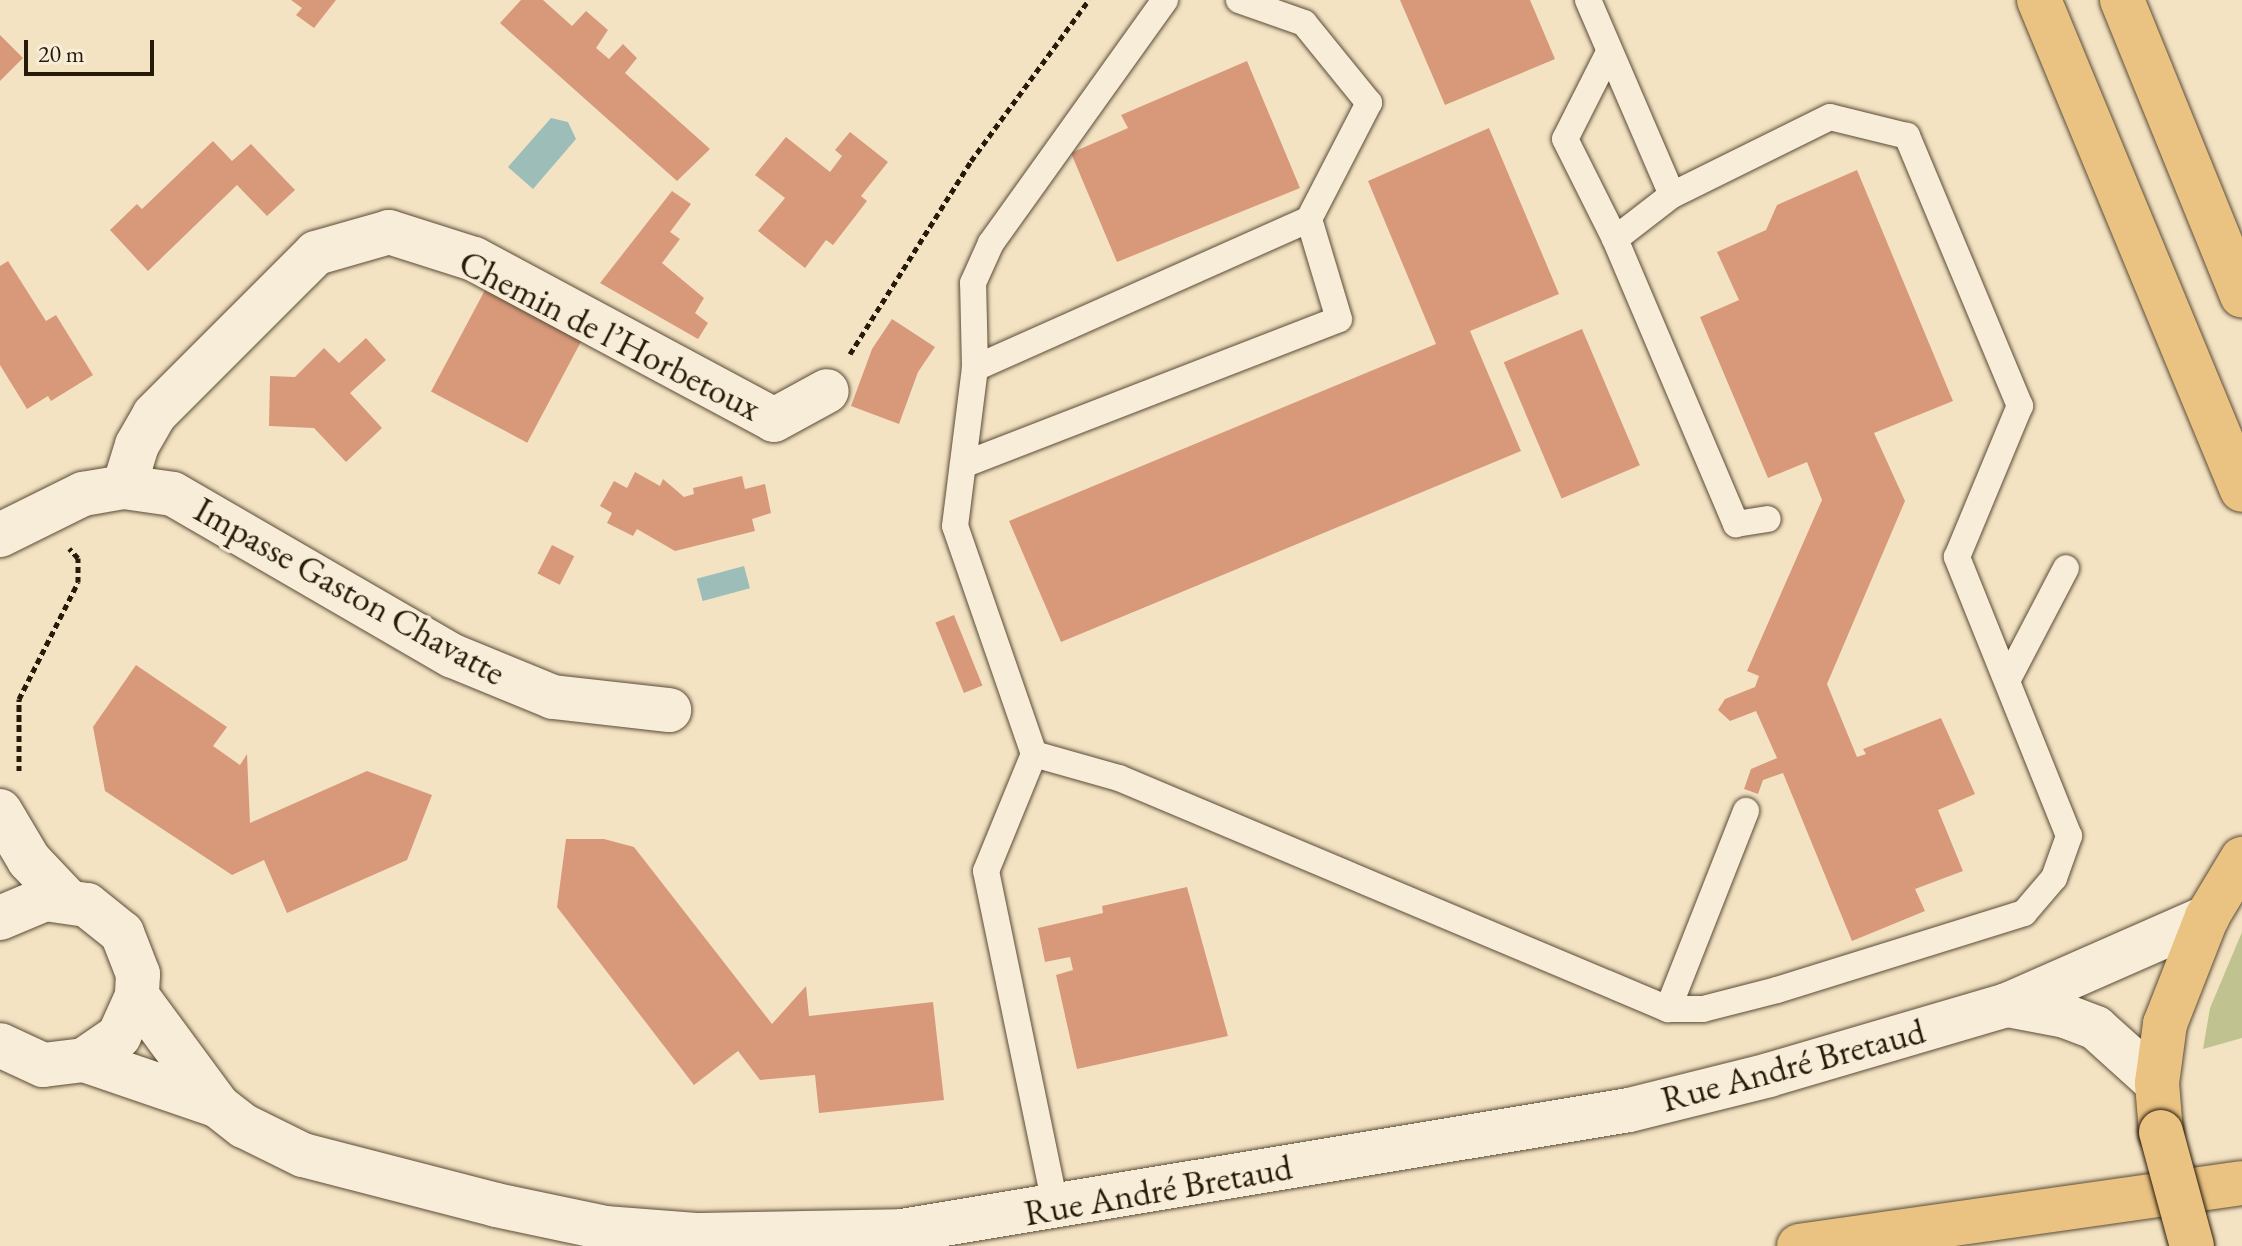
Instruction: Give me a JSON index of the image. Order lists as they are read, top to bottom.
{
  "streets": {
    "street": ["Chemin de l’Horbetoux", "Impasse Gaston Chavatte", "Rue André Bretaud"]
  },
  "crossings": [
    ["Chemin de l’Horbetoux", "Impasse Gaston Chavatte"]
  ],
  "scale_bar": "20 m"
}
